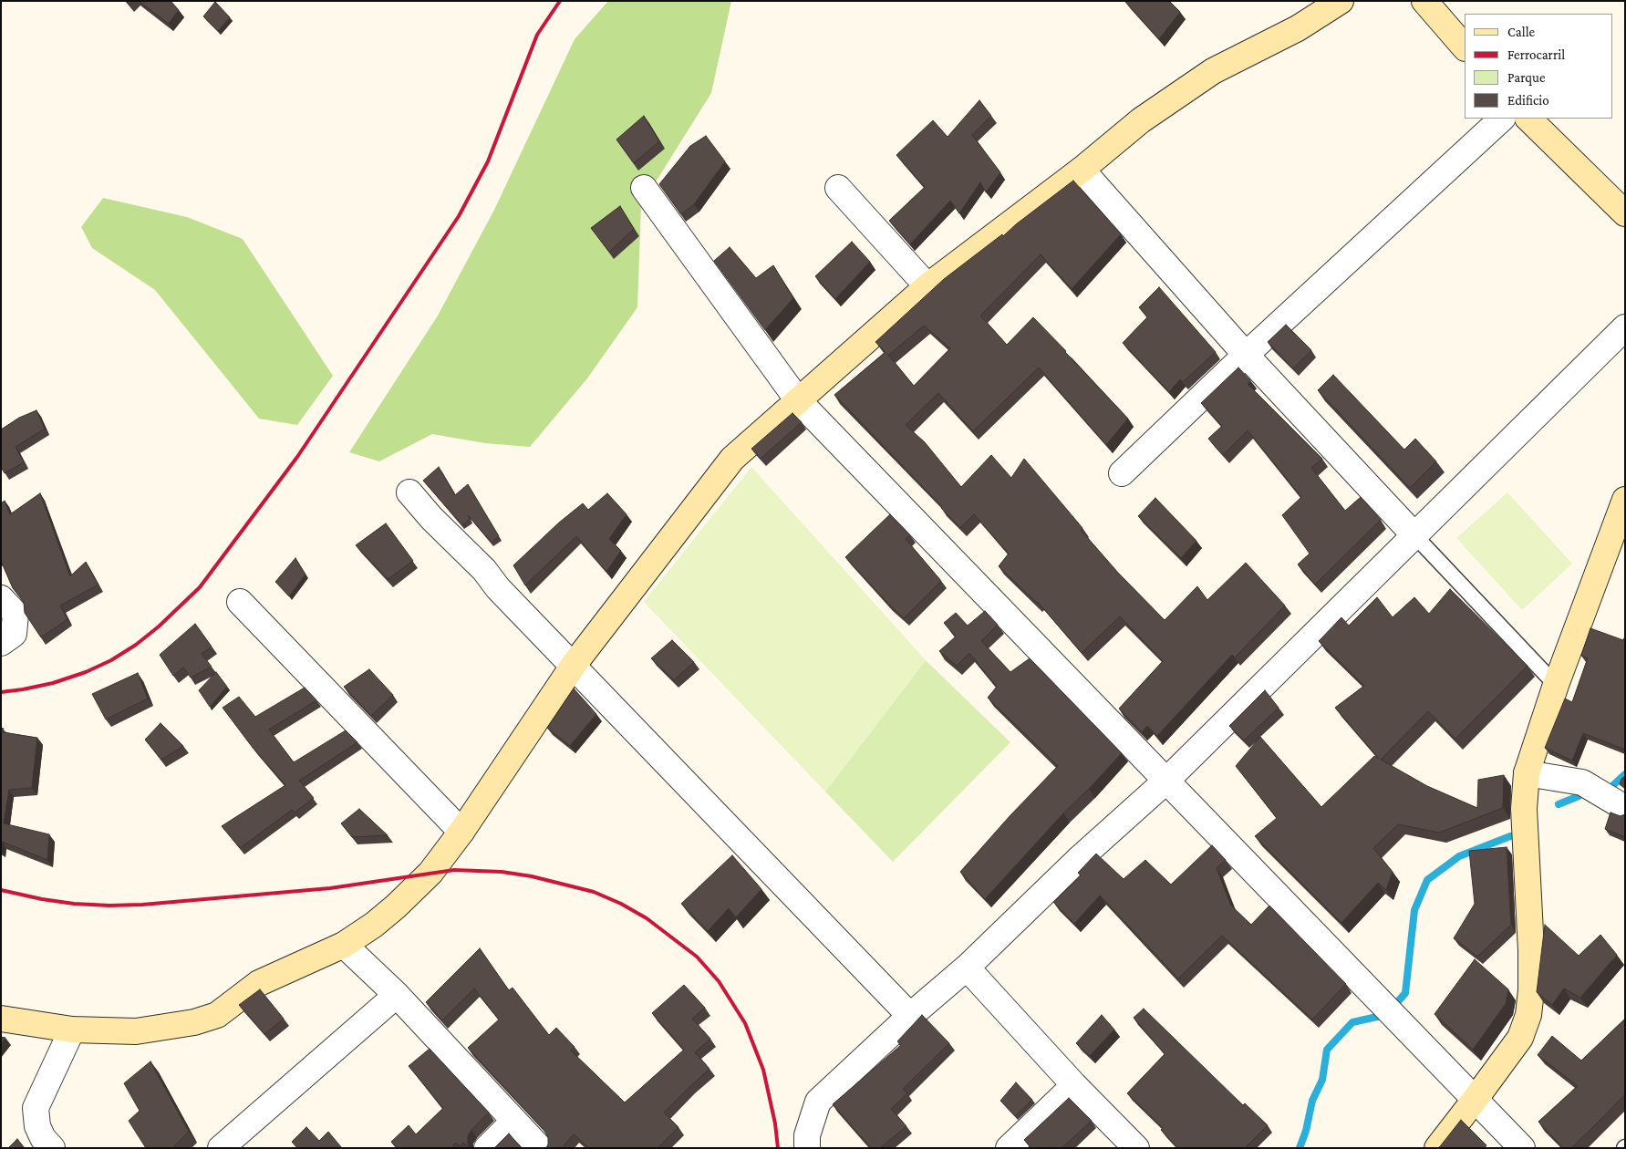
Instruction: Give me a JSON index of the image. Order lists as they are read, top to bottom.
{
  "legend": [
    "Calle",
    "Ferrocarril",
    "Parque",
    "Edificio"
  ]
}
